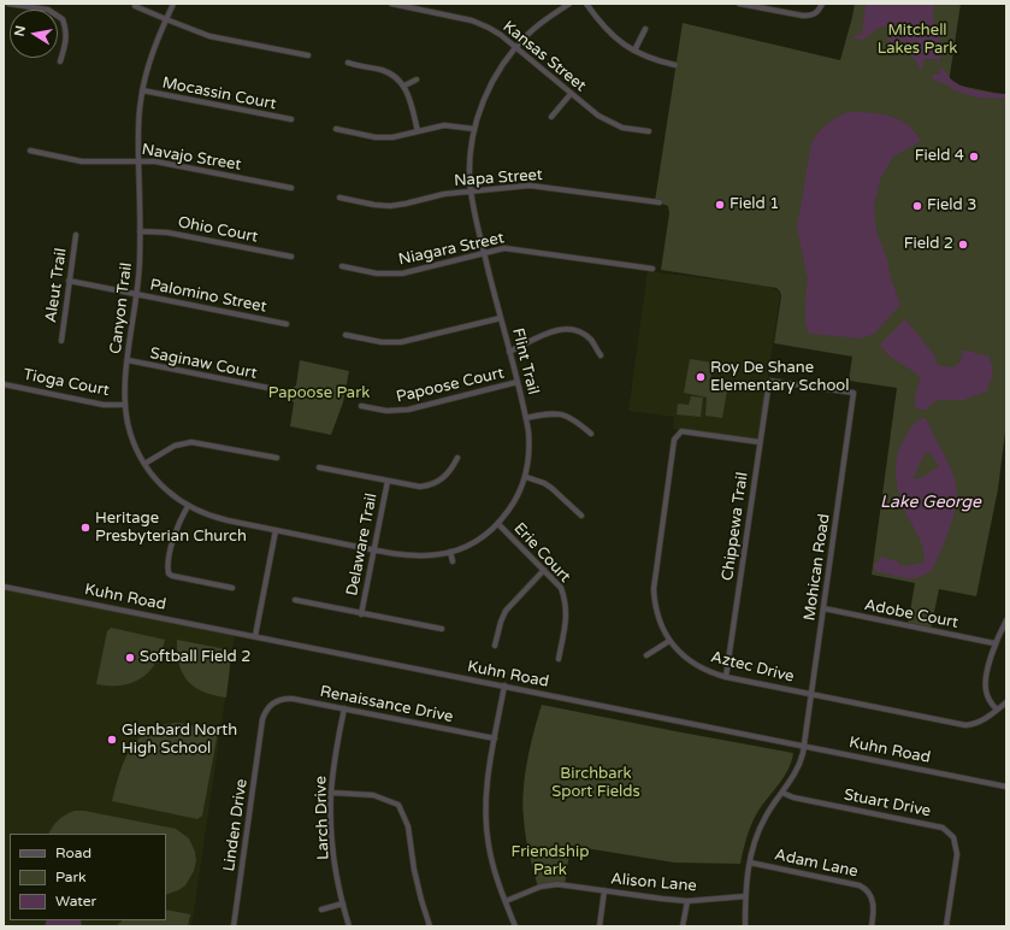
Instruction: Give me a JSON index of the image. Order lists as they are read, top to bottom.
{
  "streets": {
    "street": [
      "Kansas Street",
      "Mocassin Court",
      "Navajo Street",
      "Napa Street",
      "Ohio Court",
      "Niagara Street",
      "Aleut Trail",
      "Palomino Street",
      "Canyon Trail",
      "Flint Trail",
      "Saginaw Court",
      "Tioga Court",
      "Papoose Court",
      "Chippewa Trail",
      "Delaware Trail",
      "Erie Court",
      "Mohican Road",
      "Kuhn Road",
      "Adobe Court",
      "Aztec Drive",
      "Renaissance Drive",
      "Stuart Drive",
      "Larch Drive",
      "Linden Drive",
      "Adam Lane",
      "Alison Lane"
    ]
  },
  "crossings": [
    ["Kansas Street", "Flint Trail"],
    ["Mocassin Court", "Canyon Trail"],
    ["Navajo Street", "Canyon Trail"],
    ["Napa Street", "Flint Trail"],
    ["Ohio Court", "Canyon Trail"],
    ["Niagara Street", "Flint Trail"],
    ["Aleut Trail", "Palomino Street"],
    ["Palomino Street", "Canyon Trail"],
    ["Canyon Trail", "Flint Trail"],
    ["Canyon Trail", "Saginaw Court"],
    ["Canyon Trail", "Tioga Court"],
    ["Flint Trail", "Papoose Court"],
    ["Flint Trail", "Delaware Trail"],
    ["Flint Trail", "Erie Court"],
    ["Chippewa Trail", "Mohican Road"],
    ["Chippewa Trail", "Aztec Drive"],
    ["Mohican Road", "Kuhn Road"],
    ["Mohican Road", "Adobe Court"],
    ["Mohican Road", "Aztec Drive"],
    ["Mohican Road", "Stuart Drive"],
    ["Mohican Road", "Adam Lane"],
    ["Mohican Road", "Alison Lane"],
    ["Renaissance Drive", "Larch Drive"],
    ["Renaissance Drive", "Linden Drive"]
  ],
  "water": ["Lake George"],
  "parks": [
    "Mitchell Lakes Park",
    "Papoose Park",
    "Birchbark Sport Fields",
    "Friendship Park"
  ],
  "places": [
    "Field 4",
    "Field 1",
    "Field 3",
    "Field 2",
    "Roy De Shane Elementary School",
    "Heritage Presbyterian Church",
    "Softball Field 2",
    "Glenbard North High School"
  ],
  "legend": ["Road", "Park", "Water"],
  "north": "left"
}
